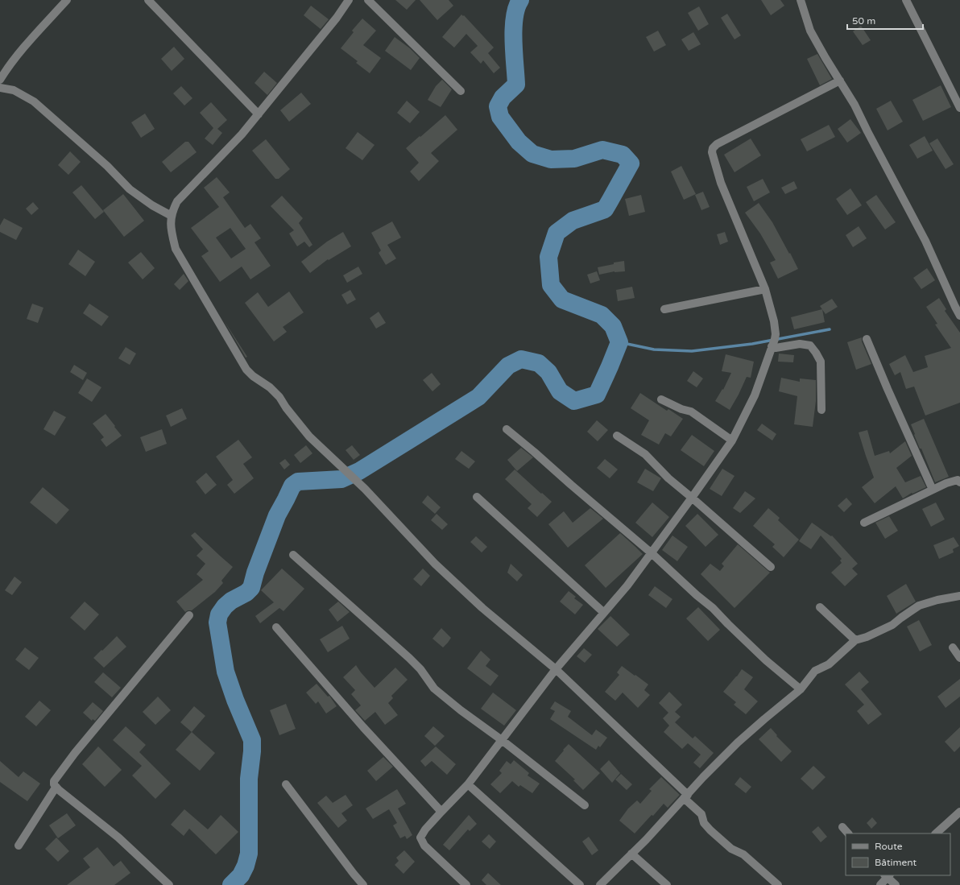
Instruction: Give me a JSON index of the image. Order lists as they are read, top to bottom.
{
  "legend": ["Route", "Bâtiment"],
  "scale_bar": "50 m"
}
